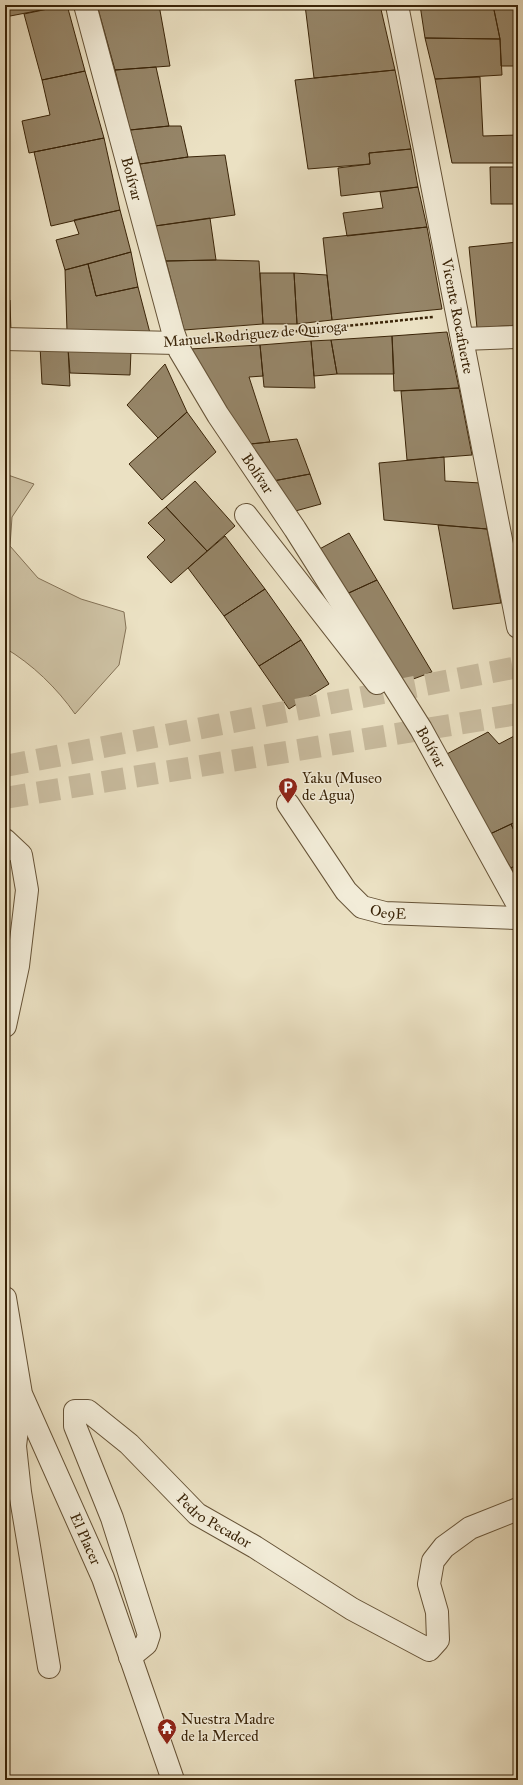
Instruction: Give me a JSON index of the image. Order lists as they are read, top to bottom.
{
  "streets": {
    "street": [
      "Bolívar",
      "Vicente Rocafuerte",
      "Manuel Rodriguez de Quiroga",
      "Oe9E",
      "Pedro Pecador",
      "El Placer"
    ]
  },
  "crossings": [
    ["Bolívar", "Manuel Rodriguez de Quiroga"],
    ["Vicente Rocafuerte", "Manuel Rodriguez de Quiroga"],
    ["Pedro Pecador", "El Placer"]
  ],
  "places": {
    "parking": ["Yaku (Museo de Agua)"],
    "temple": ["Nuestra Madre de la Merced"]
  }
}
